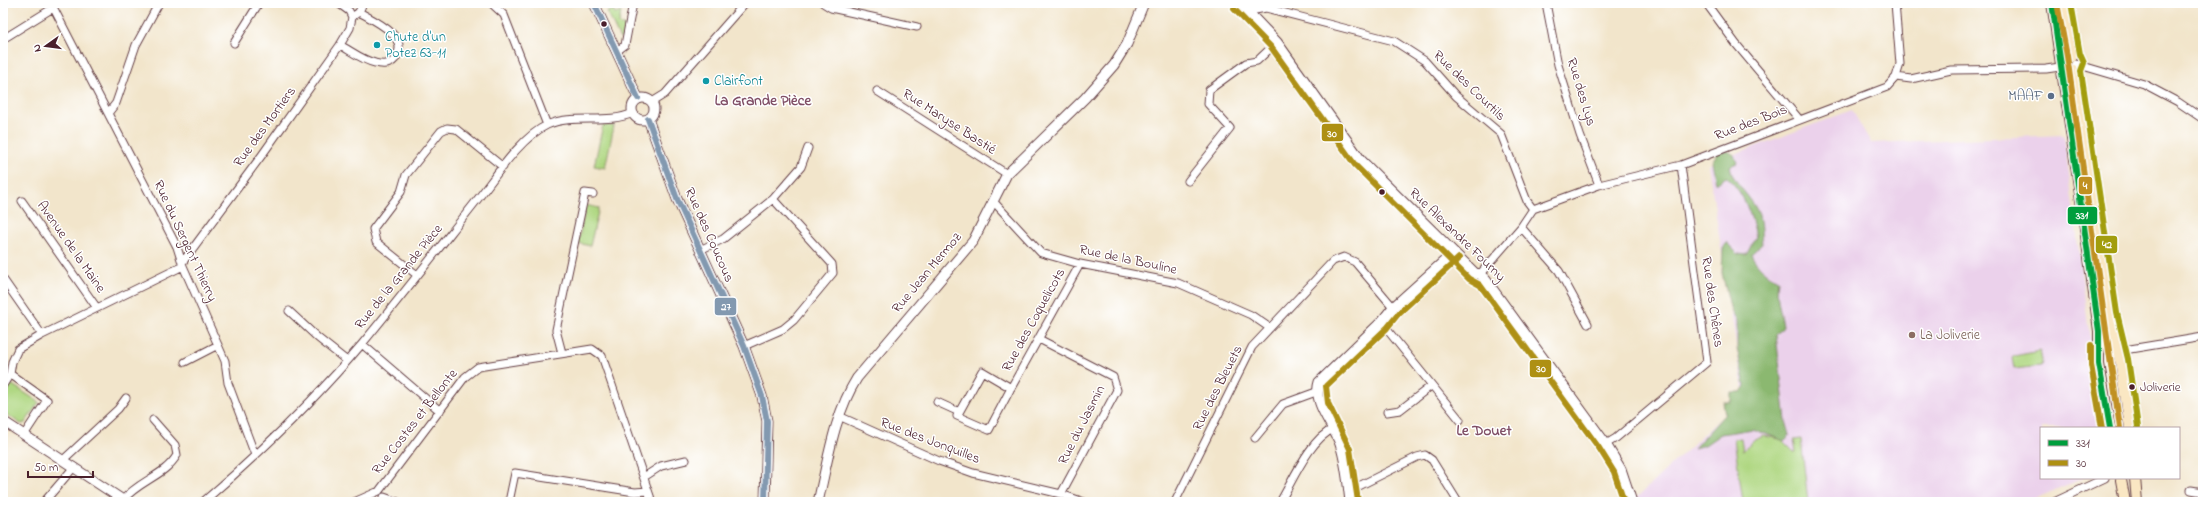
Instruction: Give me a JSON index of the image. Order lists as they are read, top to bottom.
{
  "streets": {
    "street": [
      "Rue des Courtils",
      "Rue des Lys",
      "Rue Maryse Bastié",
      "Rue des Bois",
      "Rue des Mortiers",
      "Rue des Coucous",
      "Rue Alexandre Fourny",
      "Rue du Sergent Thierry",
      "Avenue de la Maine",
      "Rue de la Bouline",
      "Rue Jean Mermoz",
      "Rue de la Grande Pièce",
      "Rue des Chênes",
      "Rue des Coquelicots",
      "Rue des Bleuets",
      "Rue Costes et Bellonte",
      "Rue du Jasmin",
      "Rue des Jonquilles"
    ]
  },
  "crossings": [
    ["Rue des Courtils", "Rue des Bois"],
    ["Rue des Courtils", "Rue Alexandre Fourny"],
    ["Rue des Lys", "Rue des Bois"],
    ["Rue Maryse Bastié", "Rue Jean Mermoz"],
    ["Rue des Bois", "Rue des Chênes"],
    ["Rue des Mortiers", "Rue du Sergent Thierry"],
    ["Rue des Mortiers", "Avenue de la Maine"],
    ["Rue des Coucous", "Rue de la Grande Pièce"],
    ["Rue Alexandre Fourny", "Rue des Chênes"],
    ["Rue du Sergent Thierry", "Rue de la Grande Pièce"],
    ["Rue de la Bouline", "Rue Jean Mermoz"],
    ["Rue de la Bouline", "Rue des Coquelicots"],
    ["Rue de la Bouline", "Rue des Bleuets"],
    ["Rue Jean Mermoz", "Rue des Jonquilles"],
    ["Rue des Coquelicots", "Rue du Jasmin"],
    ["Rue du Jasmin", "Rue des Jonquilles"]
  ],
  "districts": ["La Grande Pièce", "Le Douet"],
  "places": [
    "Chute d'un Potez 63-11",
    "Clairfont",
    "MAAF",
    "La Joliverie",
    "Joliverie"
  ],
  "lines": [
    "transit line 331",
    "transit line 27",
    "transit line 42",
    "transit line 4",
    "transit line 30"
  ],
  "legend": ["331", "30"],
  "scale_bar": "50 m",
  "north": "left"
}
